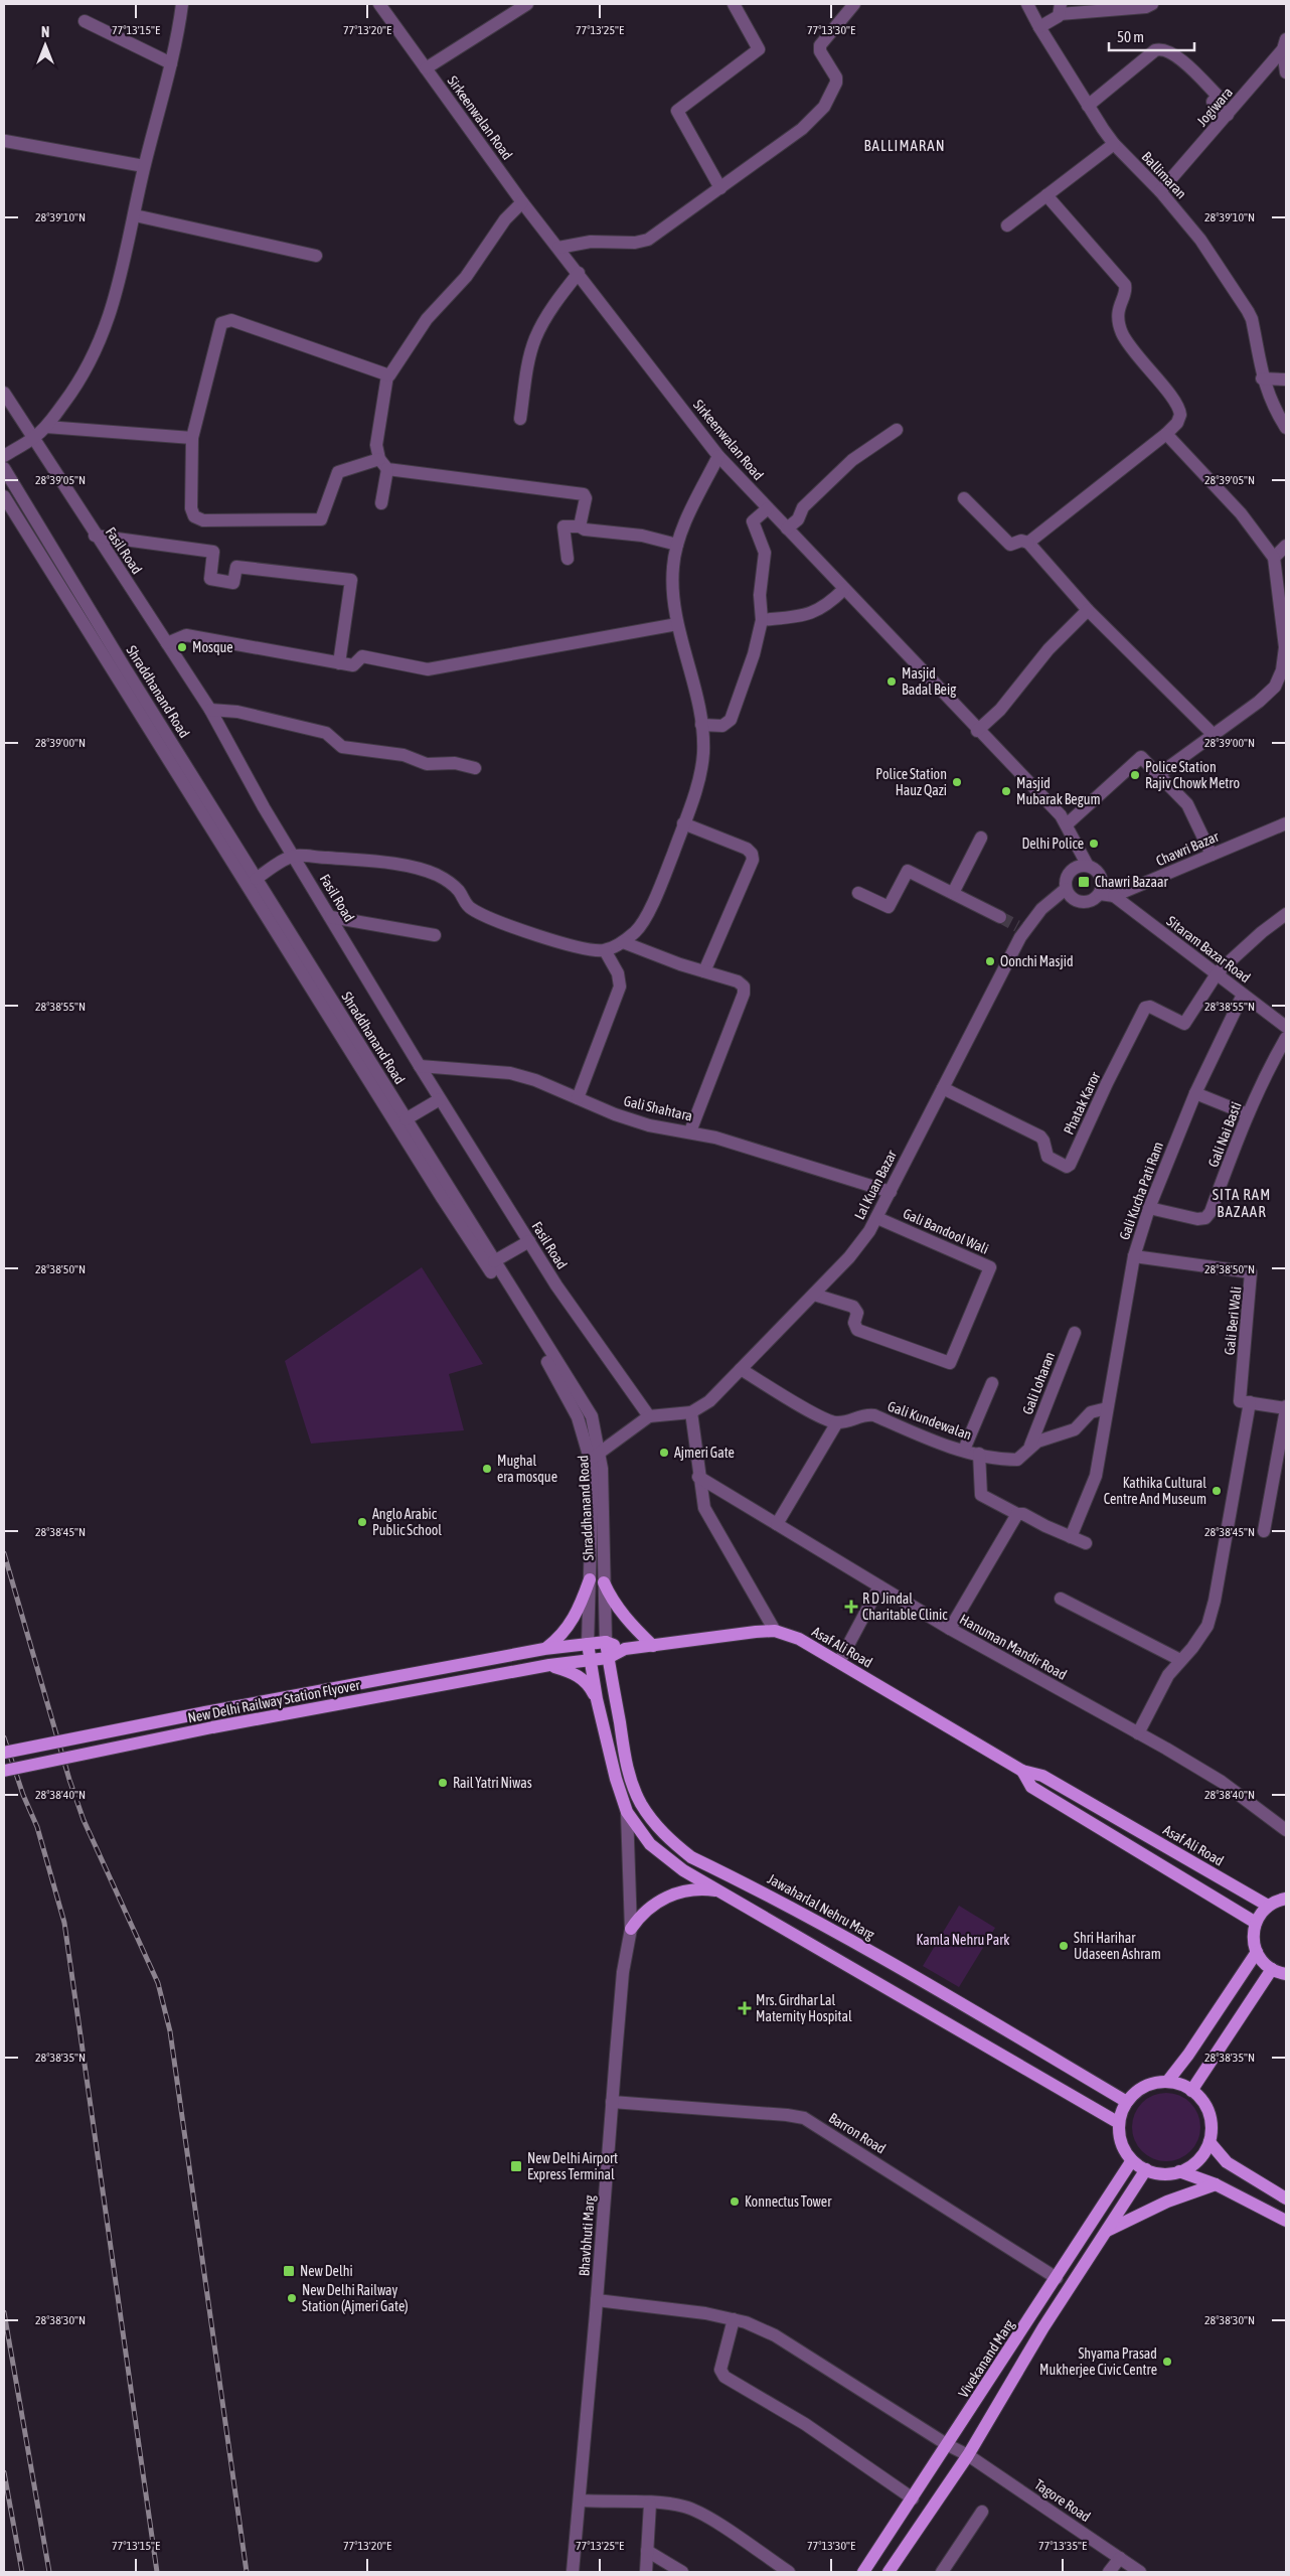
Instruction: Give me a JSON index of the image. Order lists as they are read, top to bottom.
{
  "streets": {
    "main road": [
      "Shraddhanand Road",
      "Asaf Ali Road",
      "New Delhi Railway Station Flyover",
      "Jawaharlal Nehru Marg",
      "Vivekanand Marg"
    ],
    "street": [
      "Jogiwara",
      "Sirkeenwalan Road",
      "Ballimaran",
      "Fasil Road",
      "Chawri Bazar",
      "Sitaram Bazar Road",
      "Phatak Karor",
      "Gali Shahtara",
      "Gali Nai Basti",
      "Lal Kuan Bazar",
      "Gali Kucha Pati Ram",
      "Gali Bandool Wali",
      "Gali Beri Wali",
      "Gali Loharan",
      "Gali Kundewalan",
      "Hanuman Mandir Road",
      "Barron Road",
      "Bhavbhuti Marg",
      "Tagore Road"
    ]
  },
  "crossings": [
    ["Jogiwara", "Ballimaran"],
    ["Sirkeenwalan Road", "Lal Kuan Bazar"],
    ["Fasil Road", "Gali Shahtara"],
    ["Fasil Road", "Lal Kuan Bazar"],
    ["Shraddhanand Road", "New Delhi Railway Station Flyover"],
    ["Shraddhanand Road", "Jawaharlal Nehru Marg"],
    ["Chawri Bazar", "Sitaram Bazar Road"],
    ["Sitaram Bazar Road", "Phatak Karor"],
    ["Sitaram Bazar Road", "Gali Kucha Pati Ram"],
    ["Phatak Karor", "Lal Kuan Bazar"],
    ["Gali Shahtara", "Lal Kuan Bazar"],
    ["Gali Nai Basti", "Gali Kucha Pati Ram"],
    ["Lal Kuan Bazar", "Gali Bandool Wali"],
    ["Gali Kucha Pati Ram", "Gali Beri Wali"],
    ["Gali Kucha Pati Ram", "Gali Kundewalan"],
    ["Gali Loharan", "Gali Kundewalan"],
    ["Asaf Ali Road", "New Delhi Railway Station Flyover"],
    ["New Delhi Railway Station Flyover", "Jawaharlal Nehru Marg"],
    ["Jawaharlal Nehru Marg", "Vivekanand Marg"],
    ["Barron Road", "Bhavbhuti Marg"],
    ["Barron Road", "Vivekanand Marg"],
    ["Bhavbhuti Marg", "Tagore Road"],
    ["Vivekanand Marg", "Tagore Road"]
  ],
  "districts": ["BALLIMARAN", "SITA RAM BAZAAR"],
  "parks": ["Kamla Nehru Park"],
  "places": {
    "other": [
      "Mosque",
      "Masjid Badal Beig",
      "Police Station Rajiv Chowk Metro",
      "Police Station Hauz Qazi",
      "Masjid Mubarak Begum",
      "Delhi Police",
      "Oonchi Masjid",
      "Ajmeri Gate",
      "Mughal era mosque",
      "Kathika Cultural Centre And Museum",
      "Anglo Arabic Public School",
      "Rail Yatri Niwas",
      "Shri Harihar Udaseen Ashram",
      "Konnectus Tower",
      "New Delhi Railway Station (Ajmeri Gate)",
      "Shyama Prasad Mukherjee Civic Centre"
    ],
    "transit": ["Chawri Bazaar", "New Delhi Airport Express Terminal", "New Delhi"],
    "health": ["R D Jindal Charitable Clinic", "Mrs. Girdhar Lal Maternity Hospital"]
  },
  "scale_bar": "50 m",
  "north": "top",
  "coordinates": [
    "77°13'15\"E",
    "77°13'20\"E",
    "77°13'25\"E",
    "77°13'30\"E",
    "28°39'10\"N",
    "28°39'05\"N",
    "28°39'00\"N",
    "28°38'55\"N",
    "28°38'50\"N",
    "28°38'45\"N",
    "28°38'40\"N",
    "28°38'35\"N",
    "28°38'30\"N",
    "77°13'35\"E"
  ]
}
